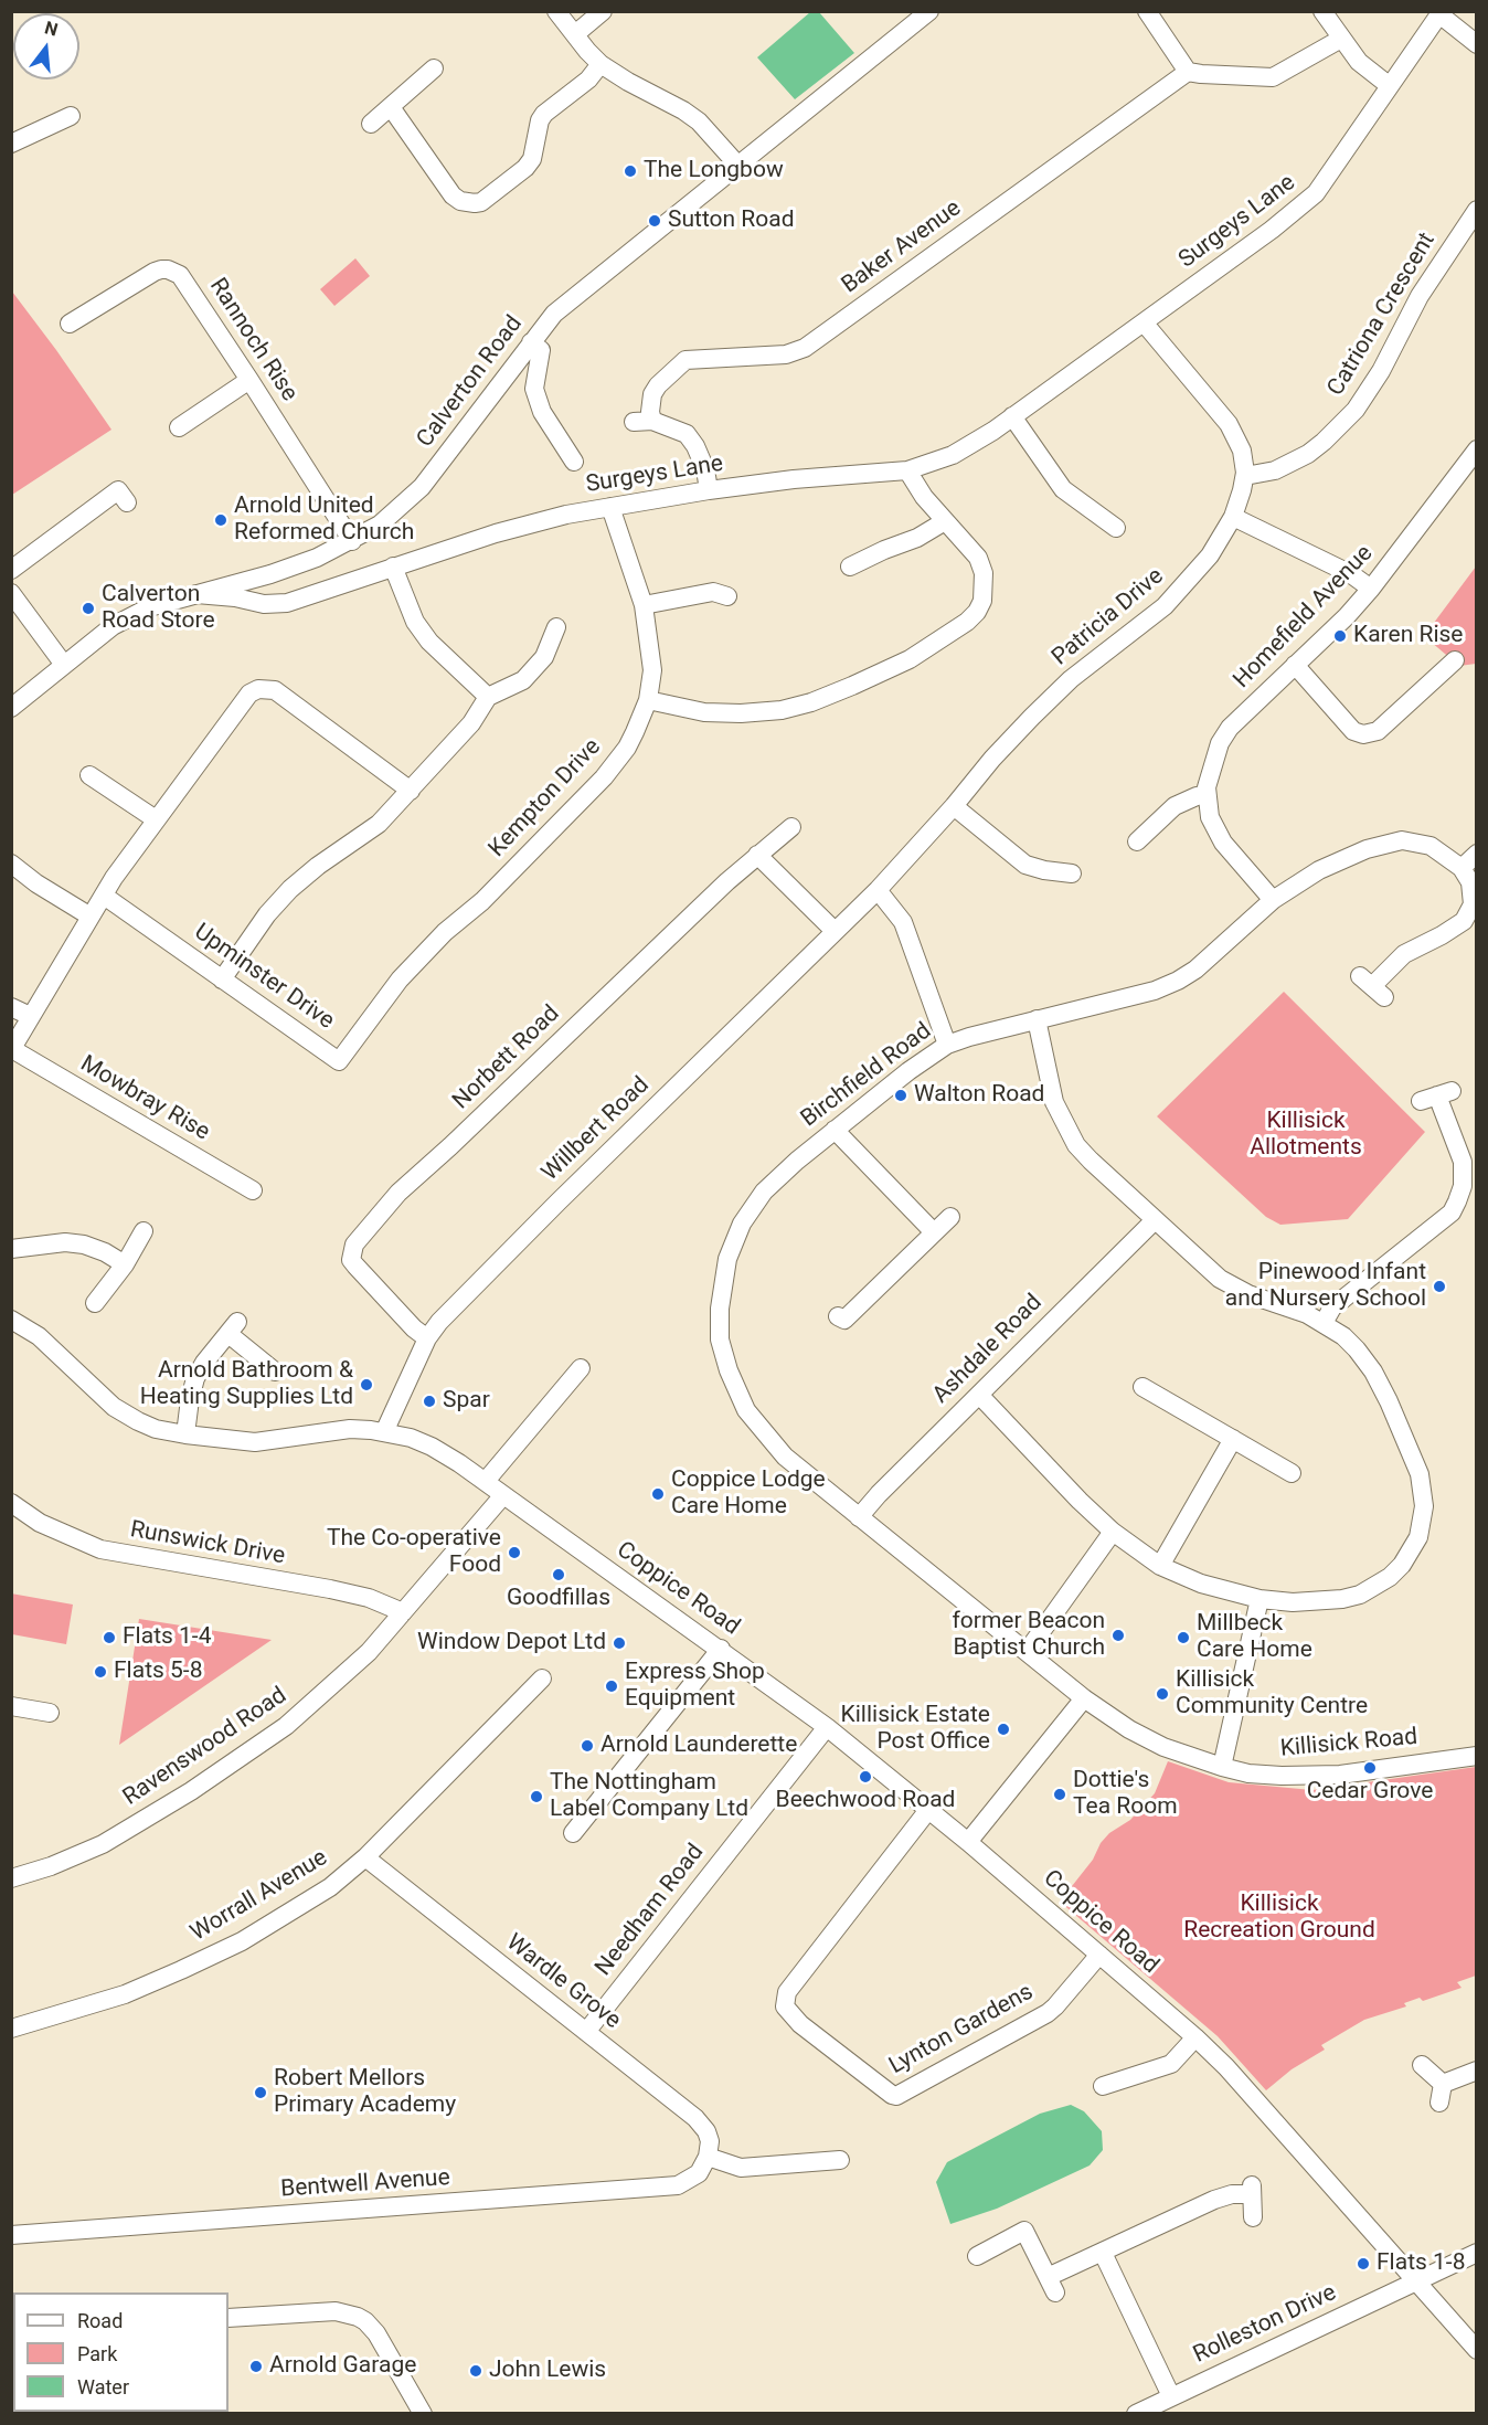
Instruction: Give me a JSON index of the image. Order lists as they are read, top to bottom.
{
  "streets": {
    "street": [
      "Surgeys Lane",
      "Baker Avenue",
      "Catriona Crescent",
      "Rannoch Rise",
      "Calverton Road",
      "Patricia Drive",
      "Homefield Avenue",
      "Kempton Drive",
      "Upminster Drive",
      "Norbett Road",
      "Birchfield Road",
      "Mowbray Rise",
      "Willbert Road",
      "Ashdale Road",
      "Runswick Drive",
      "Coppice Road",
      "Killisick Road",
      "Ravenswood Road",
      "Worrall Avenue",
      "Needham Road",
      "Wardle Grove",
      "Lynton Gardens",
      "Bentwell Avenue",
      "Rolleston Drive"
    ]
  },
  "crossings": [
    ["Surgeys Lane", "Baker Avenue"],
    ["Surgeys Lane", "Calverton Road"],
    ["Surgeys Lane", "Patricia Drive"],
    ["Surgeys Lane", "Kempton Drive"],
    ["Catriona Crescent", "Patricia Drive"],
    ["Rannoch Rise", "Calverton Road"],
    ["Patricia Drive", "Willbert Road"],
    ["Homefield Avenue", "Birchfield Road"],
    ["Kempton Drive", "Upminster Drive"],
    ["Norbett Road", "Willbert Road"],
    ["Birchfield Road", "Ashdale Road"],
    ["Birchfield Road", "Killisick Road"],
    ["Willbert Road", "Coppice Road"],
    ["Runswick Drive", "Ravenswood Road"],
    ["Coppice Road", "Ravenswood Road"],
    ["Coppice Road", "Needham Road"],
    ["Coppice Road", "Lynton Gardens"],
    ["Coppice Road", "Rolleston Drive"],
    ["Worrall Avenue", "Wardle Grove"],
    ["Needham Road", "Wardle Grove"],
    ["Wardle Grove", "Bentwell Avenue"]
  ],
  "parks": ["Killisick Allotments", "Killisick Recreation Ground"],
  "places": [
    "The Longbow",
    "Sutton Road",
    "Arnold United Reformed Church",
    "Calverton Road Store",
    "Karen Rise",
    "Walton Road",
    "Pinewood Infant and Nursery School",
    "Arnold Bathroom & Heating Supplies Ltd",
    "Spar",
    "Coppice Lodge Care Home",
    "The Co-operative Food",
    "Goodfillas",
    "former Beacon Baptist Church",
    "Flats 1-4",
    "Millbeck Care Home",
    "Window Depot Ltd",
    "Flats 5-8",
    "Express Shop Equipment",
    "Killisick Community Centre",
    "Killisick Estate Post Office",
    "Arnold Launderette",
    "Cedar Grove",
    "Beechwood Road",
    "Dottie's Tea Room",
    "The Nottingham Label Company Ltd",
    "Robert Mellors Primary Academy",
    "Flats 1-8",
    "Arnold Garage",
    "John Lewis"
  ],
  "legend": ["Road", "Park", "Water"],
  "north": "top"
}
